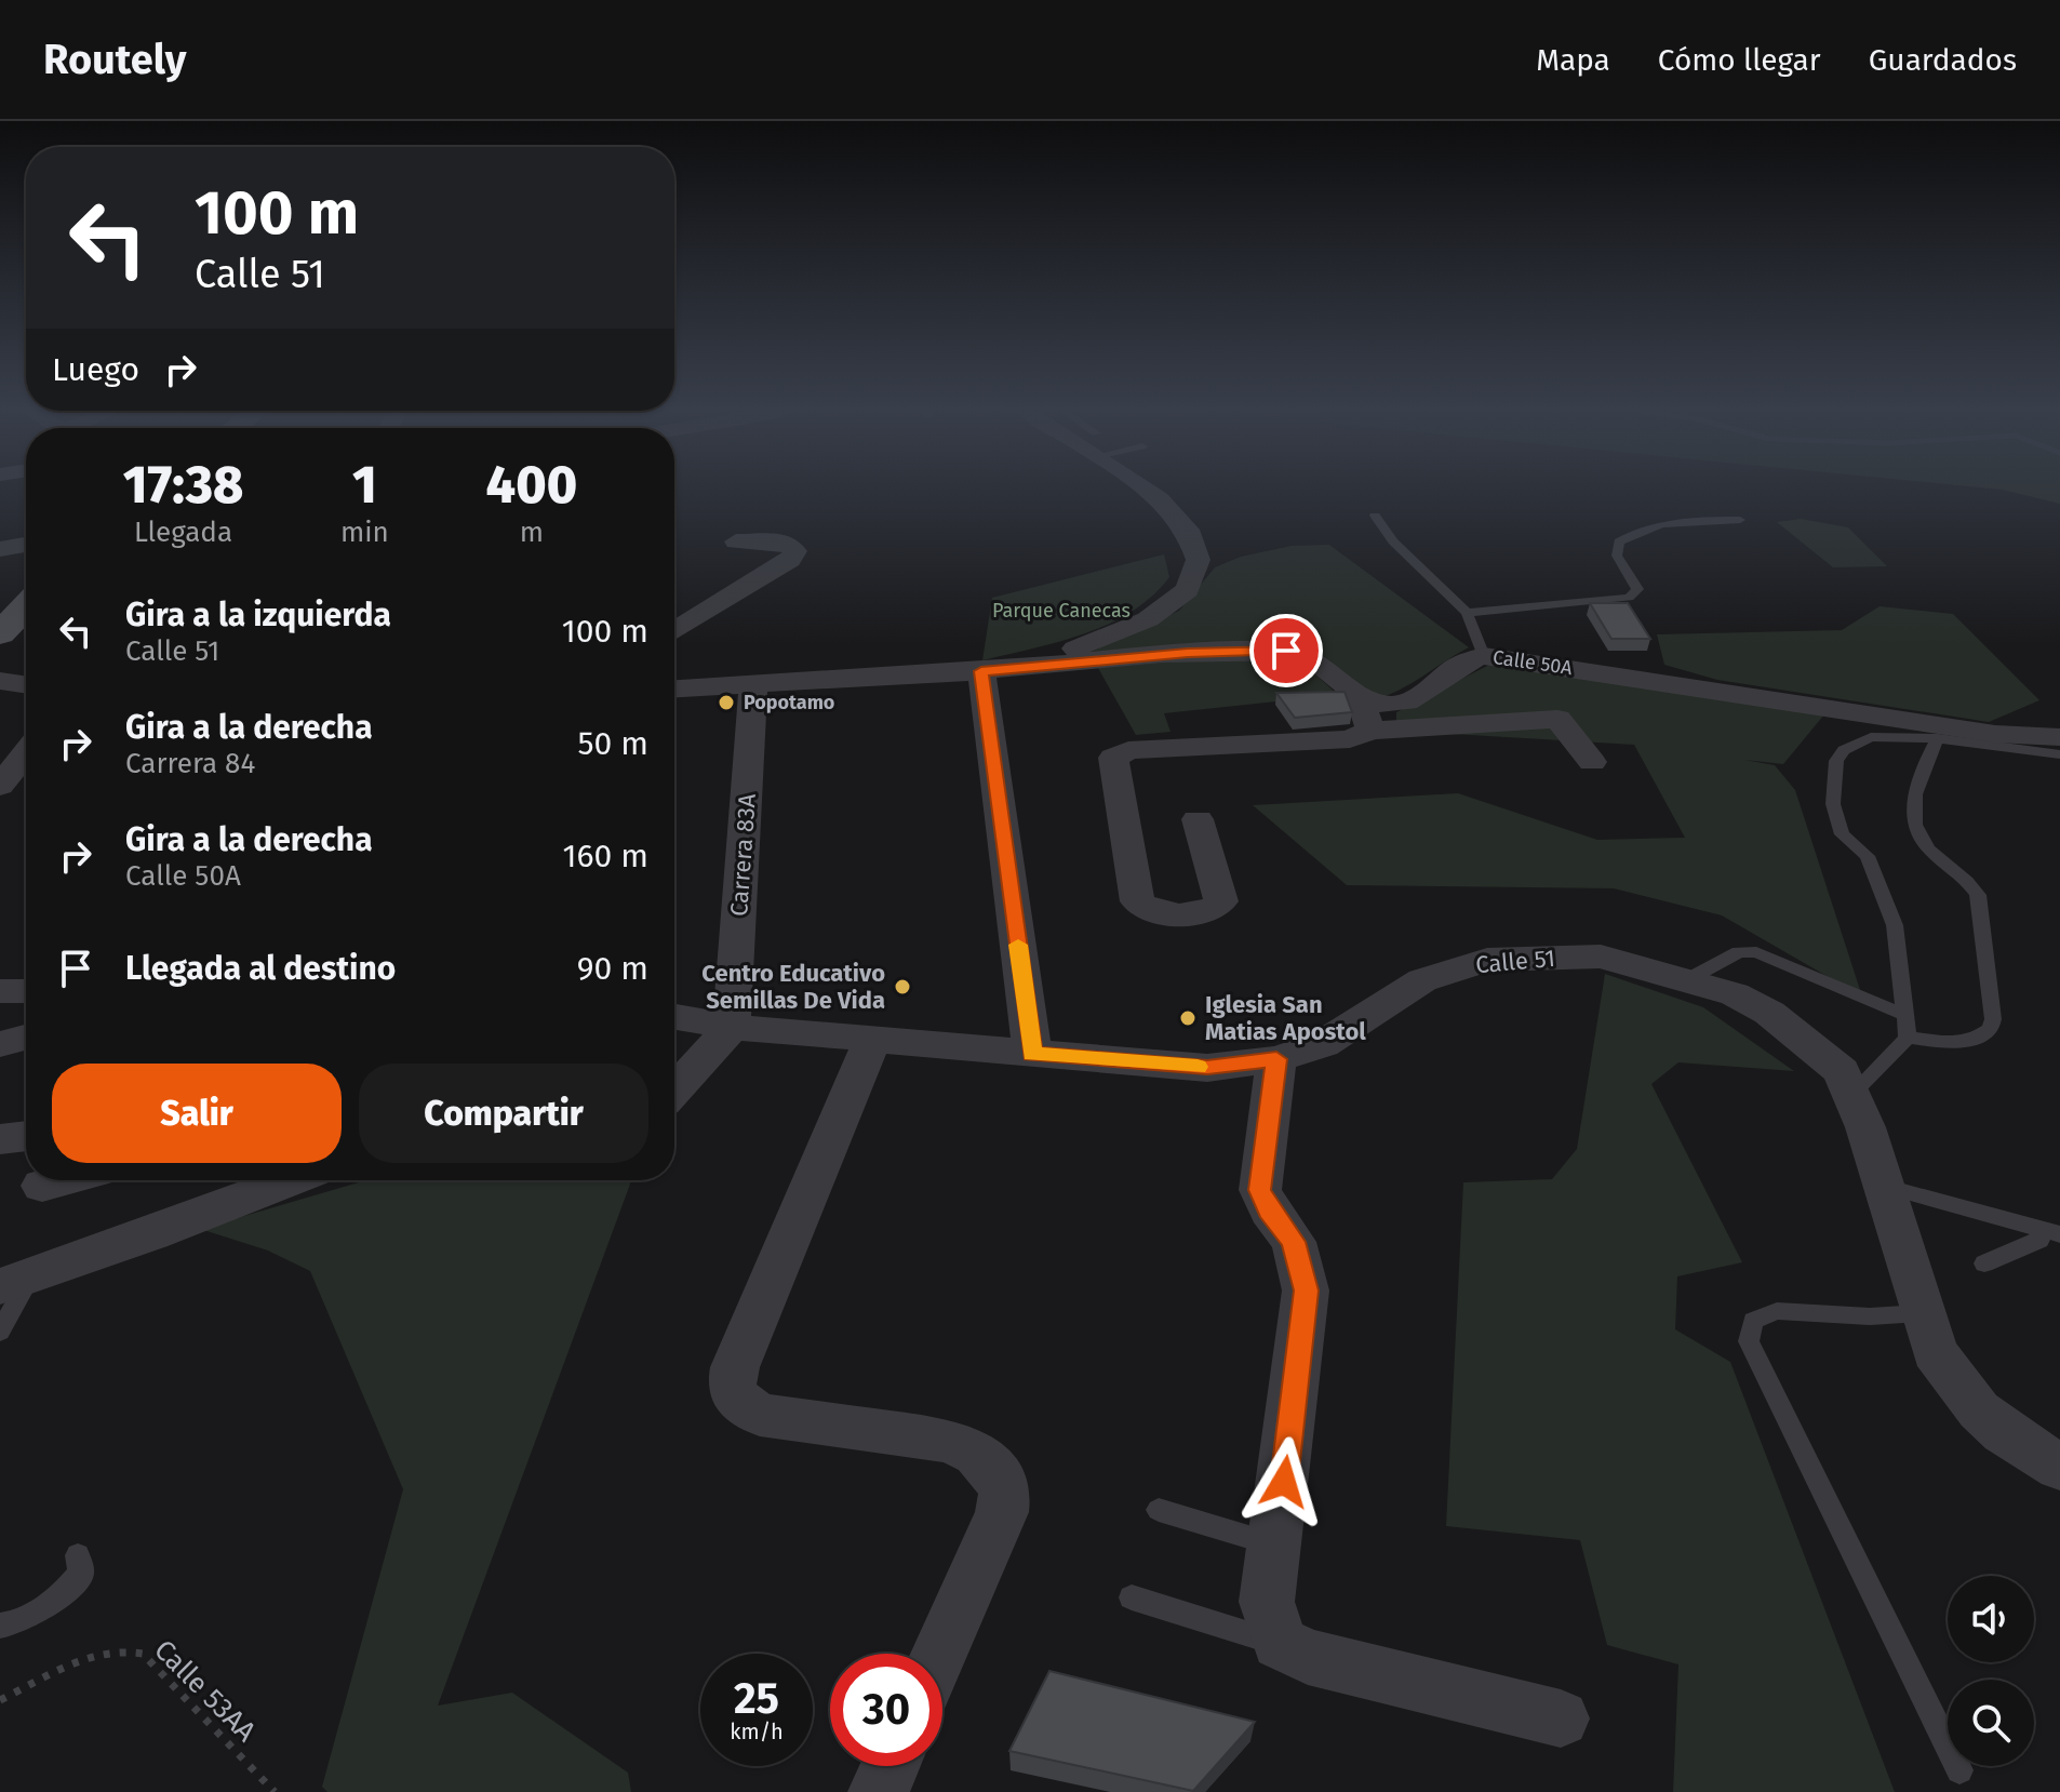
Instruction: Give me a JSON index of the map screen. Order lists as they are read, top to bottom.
{
  "streets": {
    "street": ["Calle 50A", "Carrera 83A", "Calle 51"],
    "path": ["Calle 53AA"]
  },
  "crossings": [
    ["Carrera 83A", "Calle 51"]
  ],
  "parks": ["Parque Canecas"],
  "places": ["Popotamo", "Centro Educativo Semillas De Vida", "Iglesia San Matias Apostol"],
  "page": {
    "header": "Routely",
    "nav": ["Mapa", "Cómo llegar", "Guardados"],
    "turn": ["100 m", "Calle 51"],
    "then": "Luego",
    "eta": [
      "17:38",
      "Llegada",
      "1",
      "min",
      "400",
      "m"
    ],
    "list": [
      {
        "name": "Gira a la izquierda",
        "note": "Calle 51",
        "value": "100 m"
      },
      {
        "name": "Gira a la derecha",
        "note": "Carrera 84",
        "value": "50 m"
      },
      {
        "name": "Gira a la derecha",
        "note": "Calle 50A",
        "value": "160 m"
      },
      {
        "name": "Llegada al destino",
        "value": "90 m"
      }
    ],
    "buttons": ["Salir", "Compartir"],
    "speed": "25 km/h",
    "limit": "30"
  }
}
